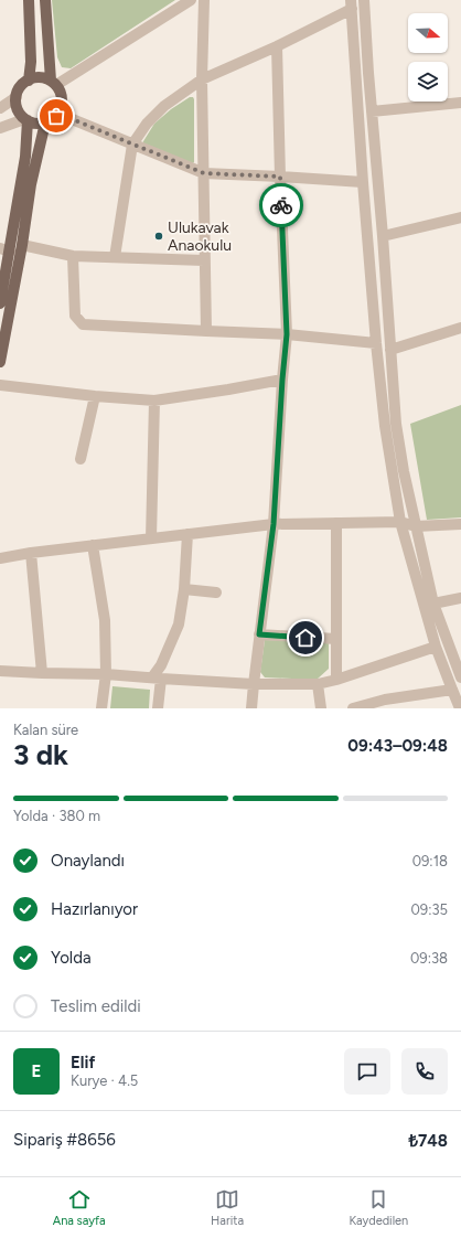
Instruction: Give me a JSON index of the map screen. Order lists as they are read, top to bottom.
{
  "places": ["Ulukavak Anaokulu"],
  "north": "right",
  "page": {
    "heading": ["3 dk", "Kalan süre", "09:43–09:48"],
    "panel": [
      "Elif",
      "Kurye · 4.5",
      "Sipariş #8656",
      "₺748"
    ],
    "bar": "Yolda · 380 m",
    "list": [
      ["Onaylandı", "09:18"],
      ["Hazırlanıyor", "09:35"],
      ["Yolda", "09:38"],
      "Teslim edildi"
    ],
    "round": "E",
    "tabs": ["Ana sayfa", "Harita", "Kaydedilen"]
  }
}
